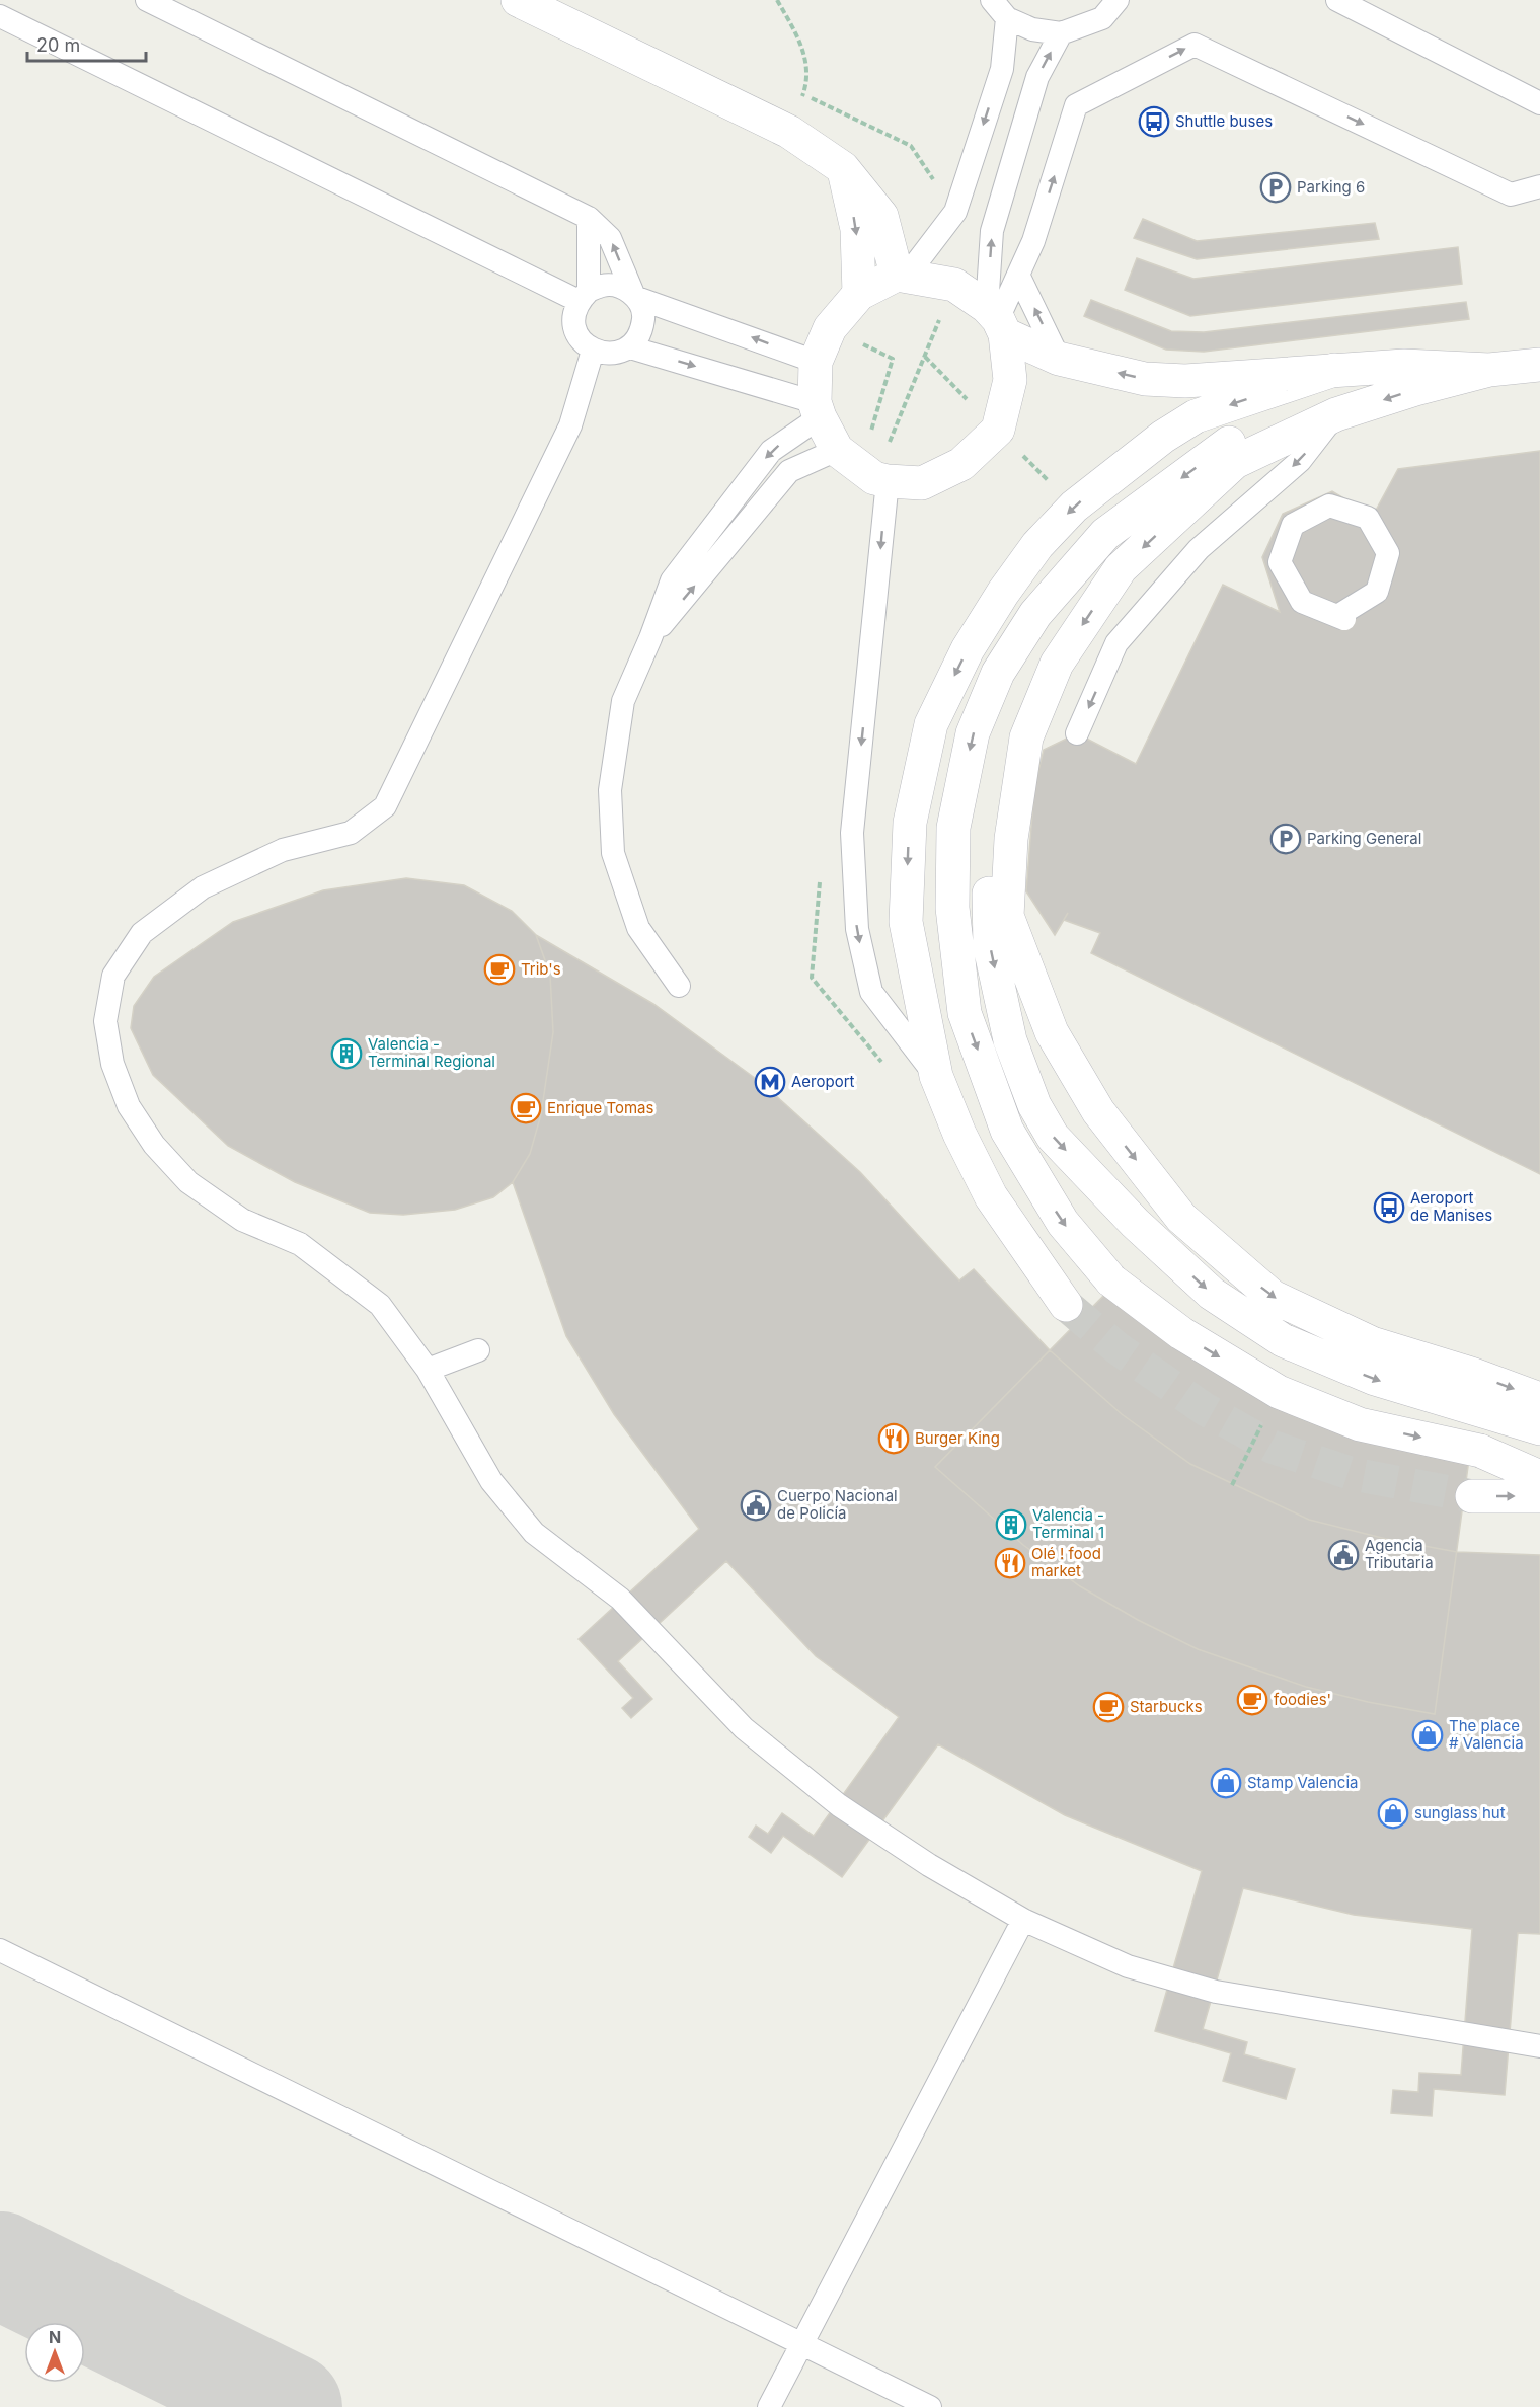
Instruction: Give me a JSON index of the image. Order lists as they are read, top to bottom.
{
  "places": {
    "bus stop": ["Shuttle buses", "Aeroport de Manises"],
    "parking": ["Parking 6", "Parking General"],
    "cafe": [
      "Trib's",
      "Enrique Tomas",
      "foodies'",
      "Starbucks"
    ],
    "building": ["Valencia - Terminal Regional", "Valencia - Terminal 1"],
    "metro station": ["Aeroport"],
    "restaurant": ["Burger King", "Olé ! food market"],
    "public building": ["Cuerpo Nacional de Policía", "Agencia Tributaria"],
    "shop": ["The place # Valencia", "Stamp Valencia", "sunglass hut"]
  },
  "scale_bar": "20 m",
  "north": "top"
}
